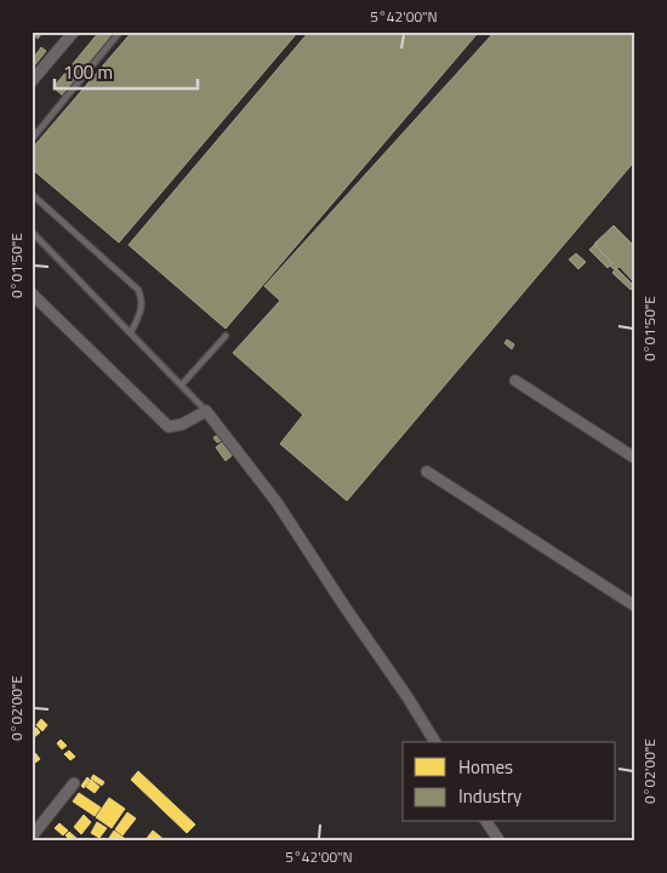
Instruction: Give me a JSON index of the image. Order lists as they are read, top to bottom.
{
  "legend": ["Homes", "Industry"],
  "scale_bar": "100 m",
  "coordinates": ["5°42'00\"N", "0°01'50\"E", "0°02'00\"E"]
}
